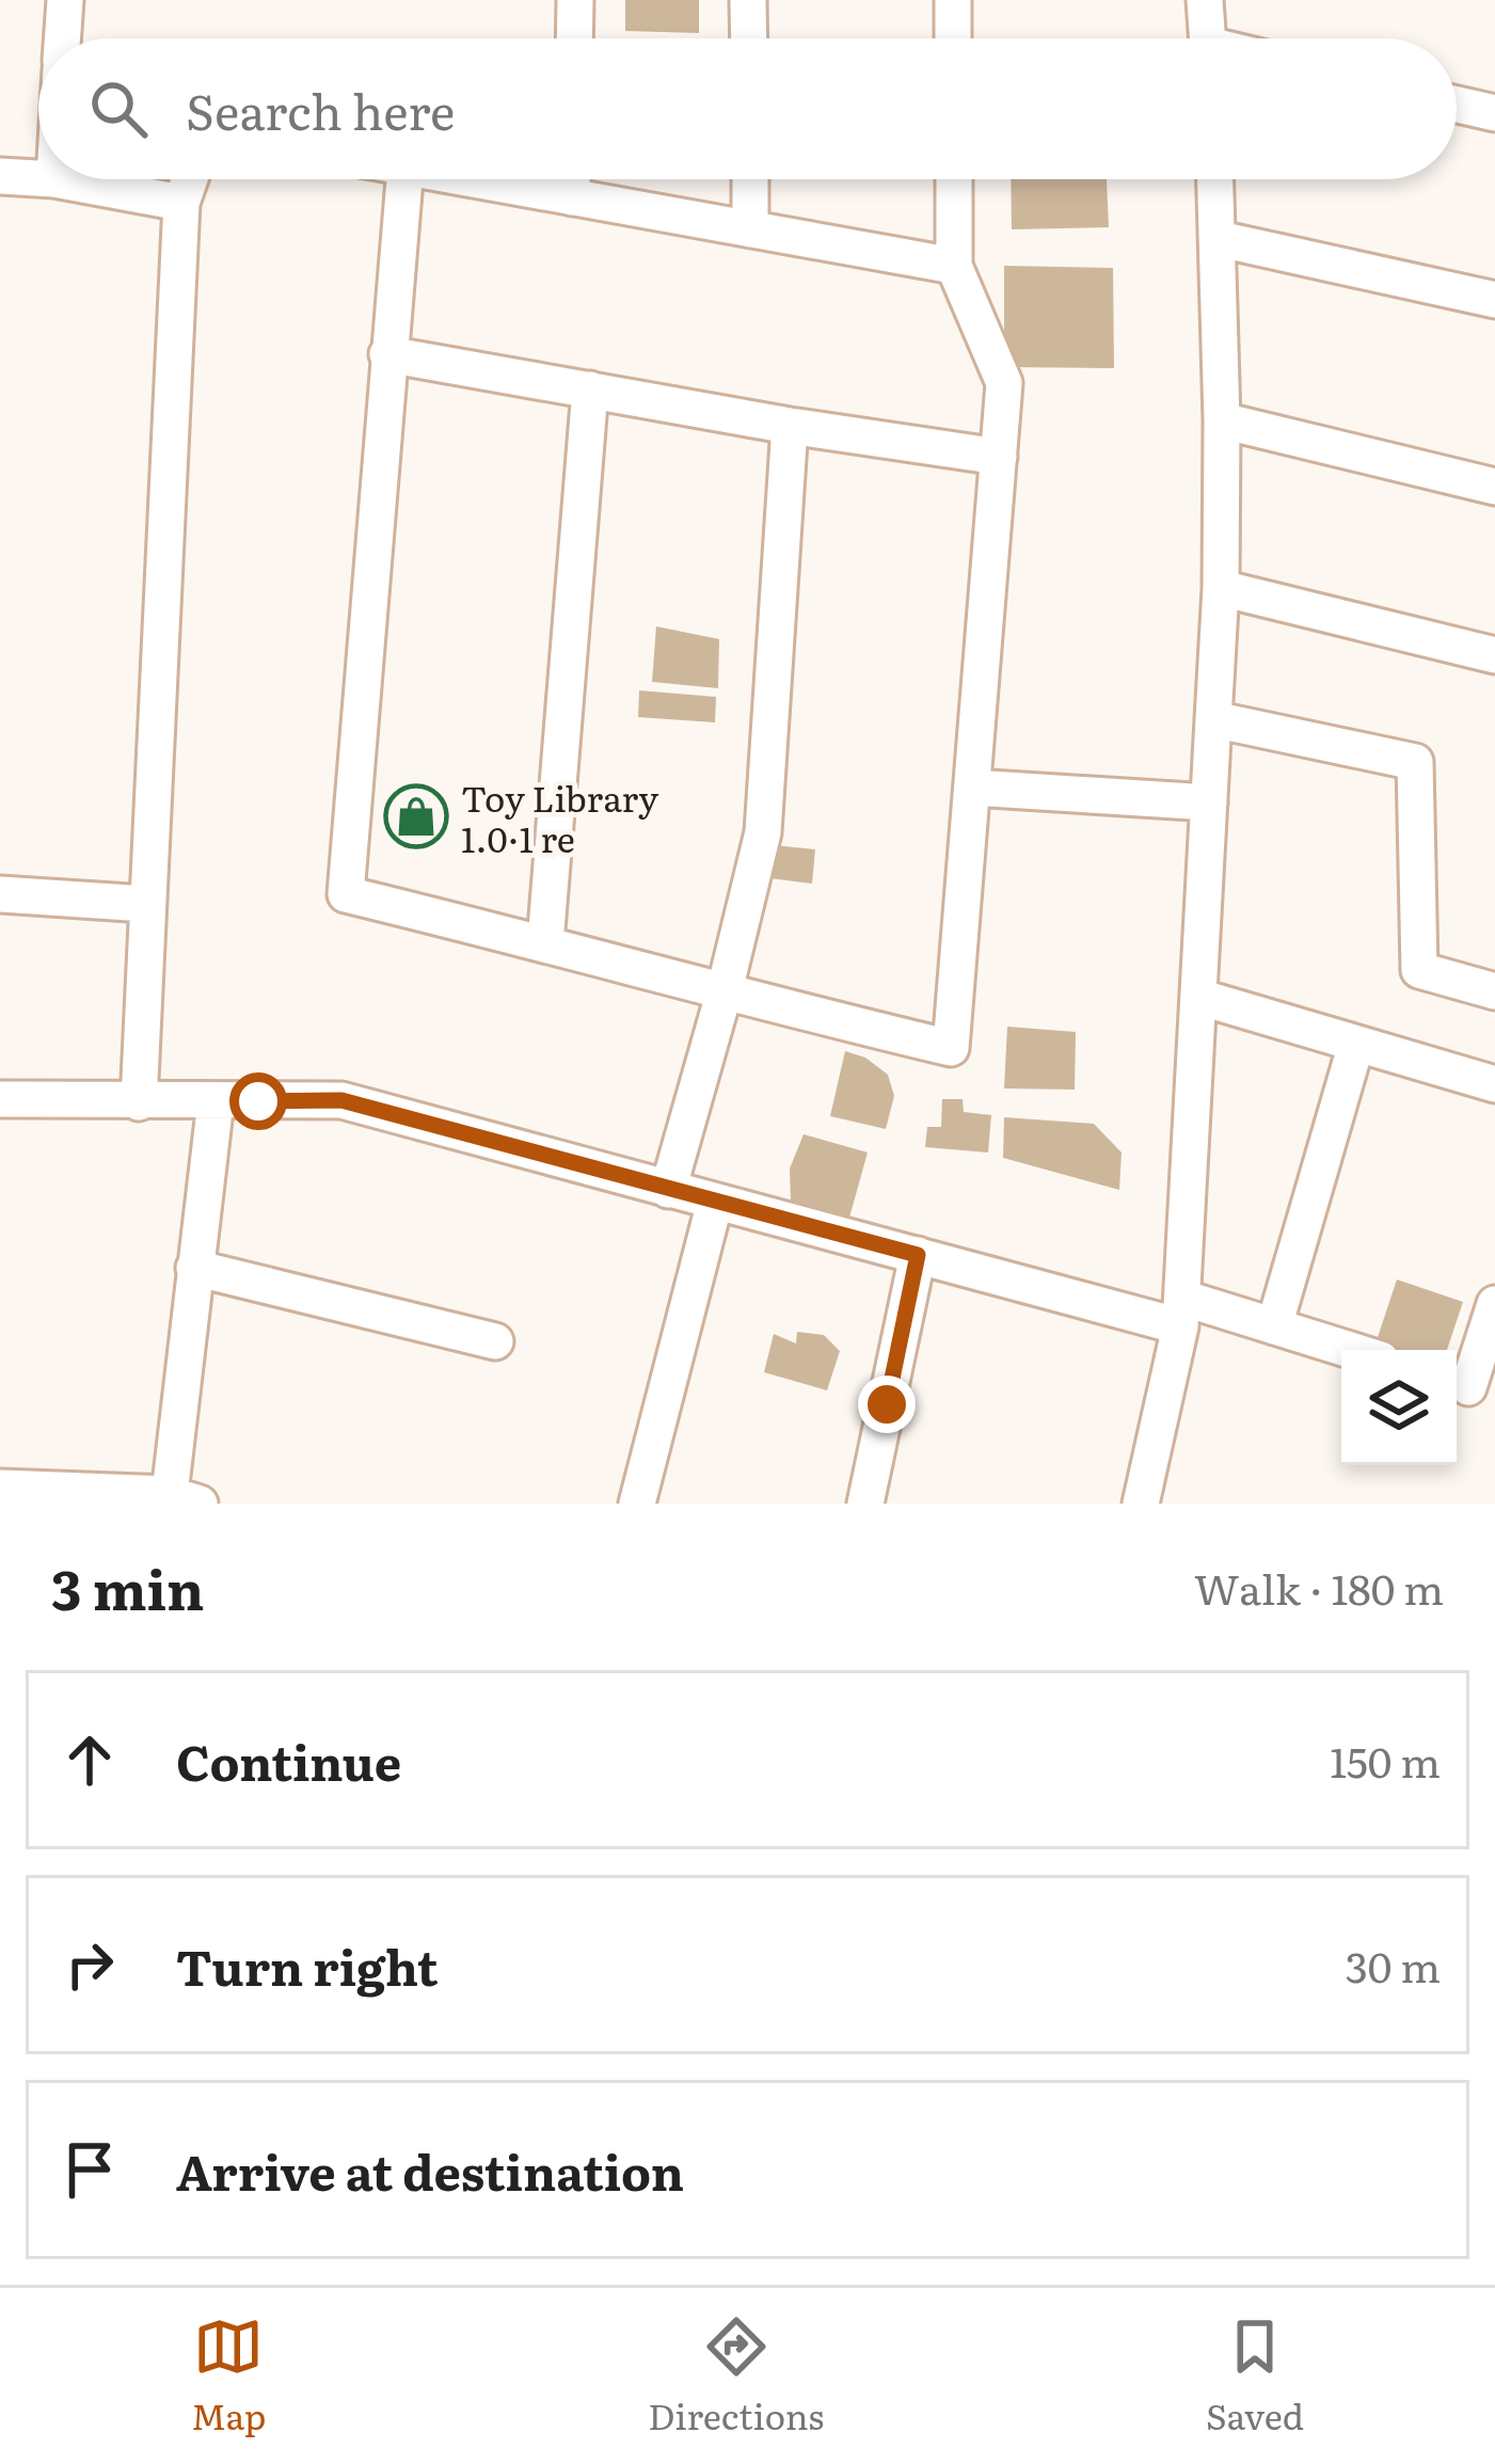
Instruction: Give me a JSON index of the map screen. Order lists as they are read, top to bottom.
{
  "places": {
    "shop": ["Toy Library 1.0·1 re"]
  },
  "page": {
    "search": "Search here",
    "heading": ["3 min", "Walk · 180 m"],
    "list": [
      ["Continue", "150 m"],
      ["Turn right", "30 m"],
      "Arrive at destination"
    ],
    "nav": ["Map", "Directions", "Saved"]
  }
}
